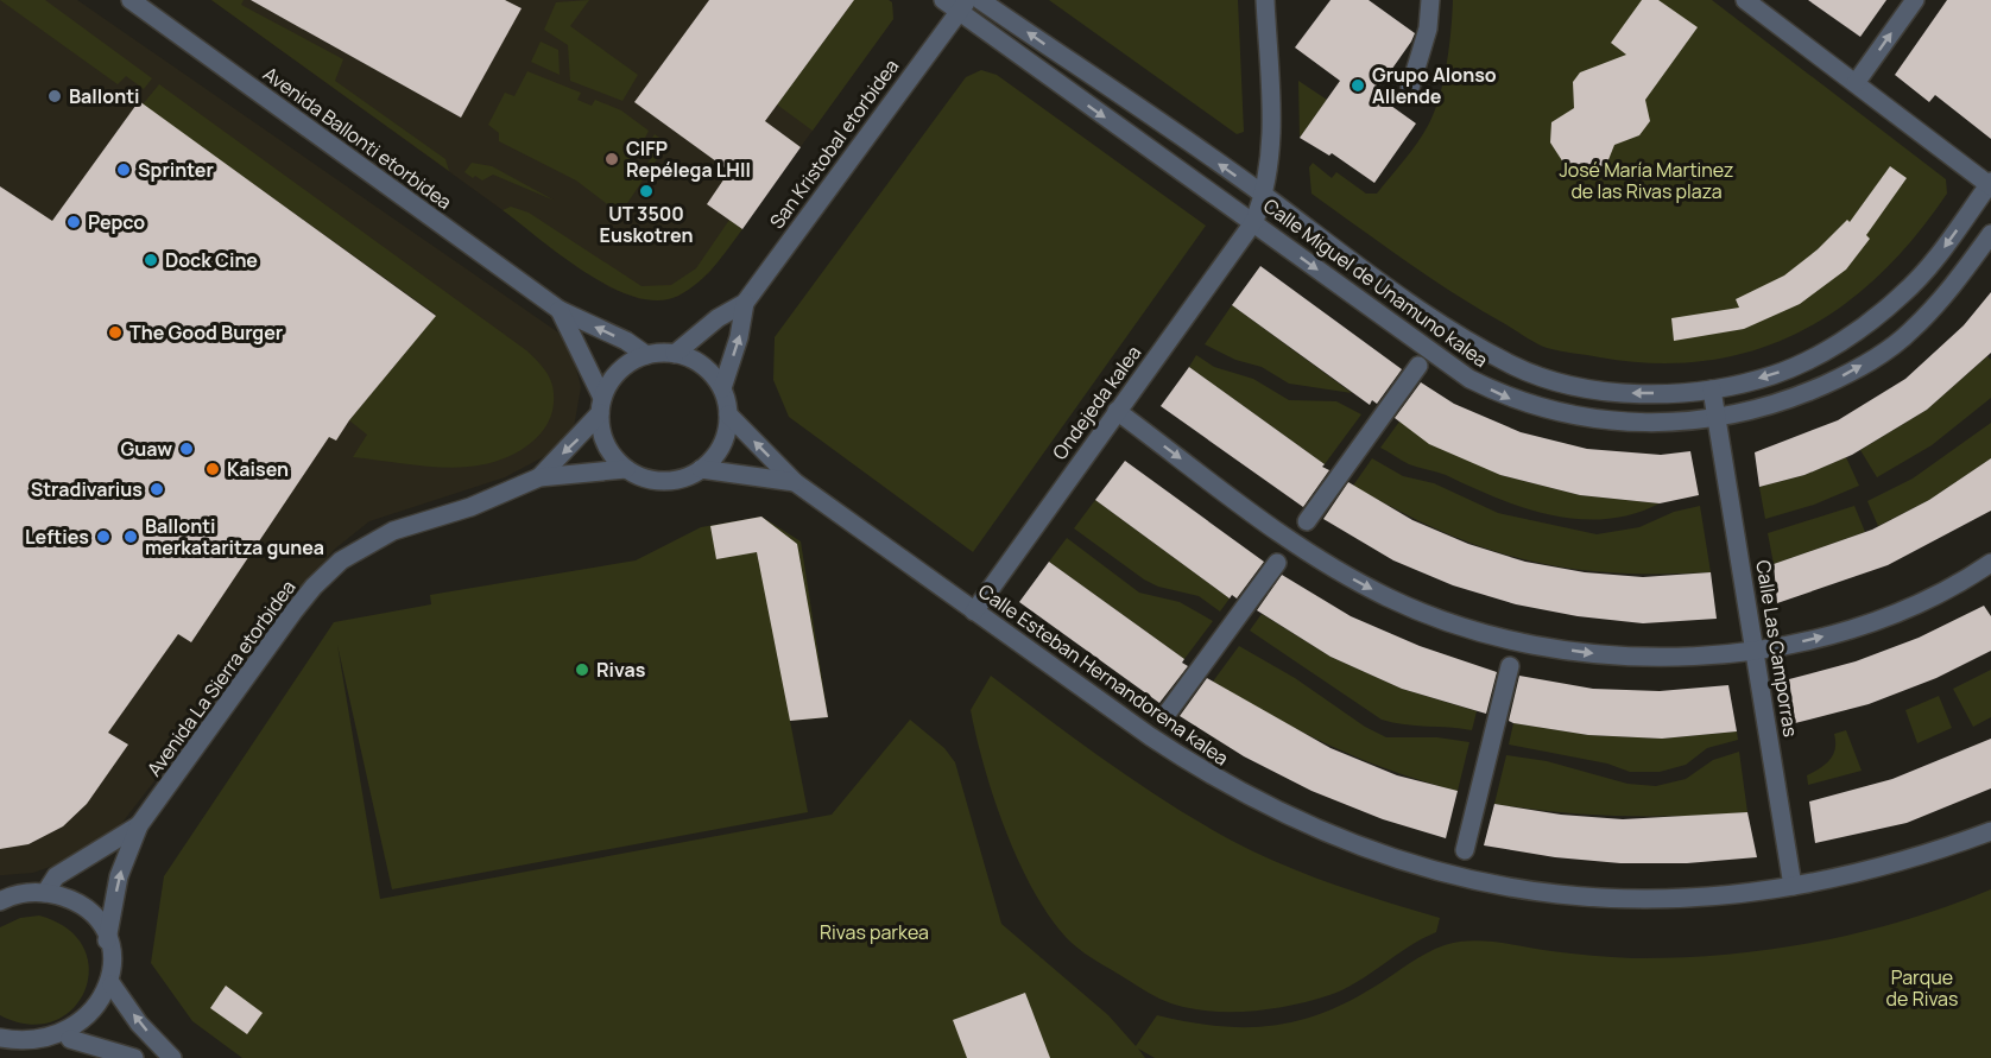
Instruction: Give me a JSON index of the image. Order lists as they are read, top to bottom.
{
  "streets": {
    "street": [
      "Avenida Ballonti etorbidea",
      "San Kristobal etorbidea",
      "Calle Miguel de Unamuno kalea",
      "Ondejeda kalea",
      "Calle Las Camporras",
      "Calle Esteban Hernandorena kalea",
      "Avenida La Sierra etorbidea"
    ]
  },
  "crossings": [
    ["Avenida Ballonti etorbidea", "San Kristobal etorbidea"],
    ["Avenida Ballonti etorbidea", "Calle Esteban Hernandorena kalea"],
    ["Avenida Ballonti etorbidea", "Avenida La Sierra etorbidea"],
    ["San Kristobal etorbidea", "Calle Miguel de Unamuno kalea"],
    ["San Kristobal etorbidea", "Calle Esteban Hernandorena kalea"],
    ["San Kristobal etorbidea", "Avenida La Sierra etorbidea"],
    ["Calle Miguel de Unamuno kalea", "Ondejeda kalea"],
    ["Calle Miguel de Unamuno kalea", "Calle Las Camporras"],
    ["Ondejeda kalea", "Calle Esteban Hernandorena kalea"],
    ["Calle Las Camporras", "Calle Esteban Hernandorena kalea"],
    ["Calle Esteban Hernandorena kalea", "Avenida La Sierra etorbidea"]
  ],
  "parks": ["José María Martinez de las Rivas plaza", "Rivas parkea", "Parque de Rivas"],
  "places": [
    "Grupo Alonso Allende",
    "Ballonti",
    "CIFP Repélega LHII",
    "Sprinter",
    "UT 3500 Euskotren",
    "Pepco",
    "Dock Cine",
    "The Good Burger",
    "Guaw",
    "Kaisen",
    "Stradivarius",
    "Lefties",
    "Ballonti merkataritza gunea",
    "Rivas"
  ]
}
